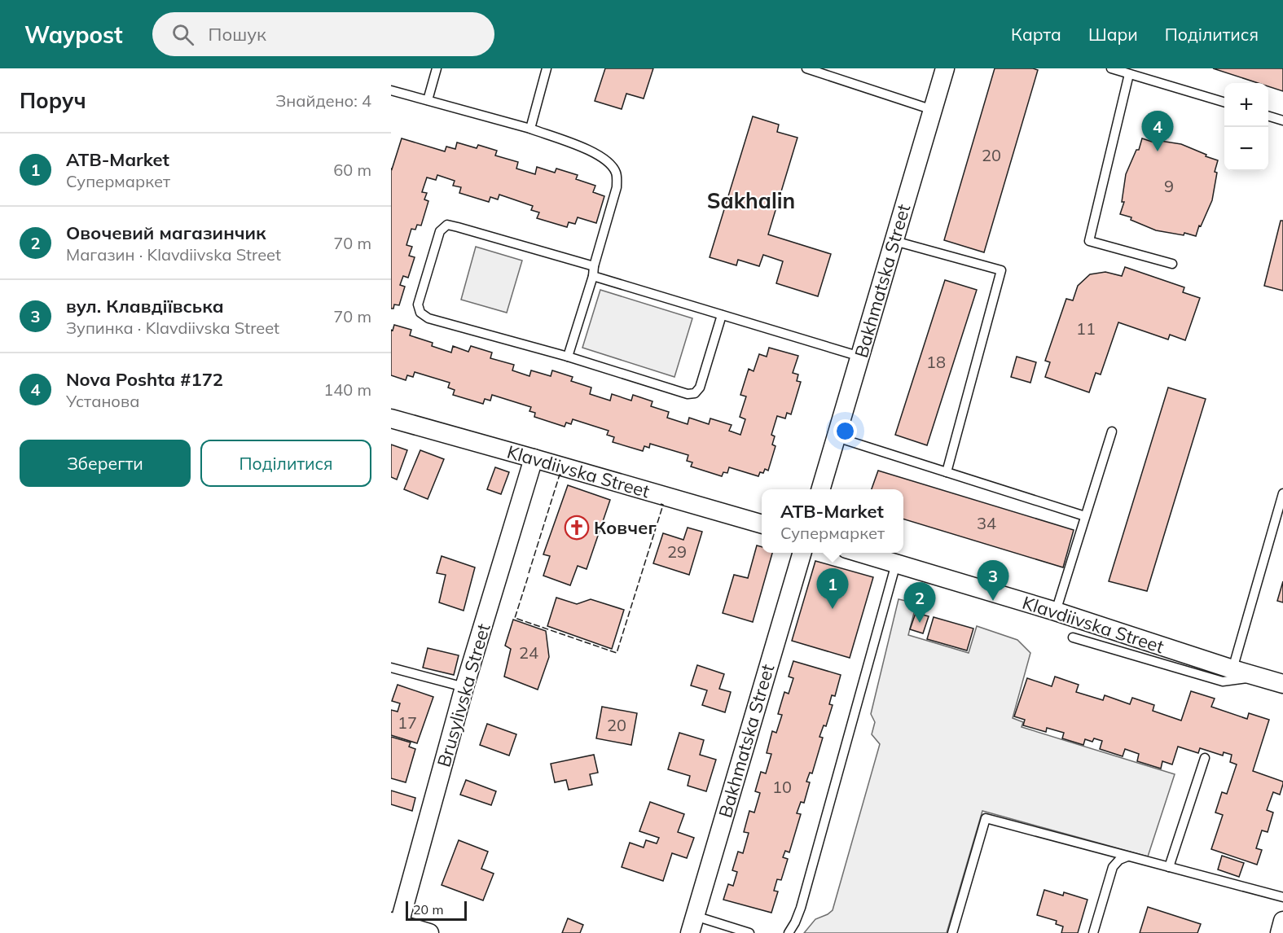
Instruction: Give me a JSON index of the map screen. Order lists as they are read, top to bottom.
{
  "streets": {
    "street": ["Bakhmatska Street", "Klavdiivska Street", "Brusylivska Street"]
  },
  "crossings": [
    ["Klavdiivska Street", "Brusylivska Street"]
  ],
  "districts": ["Sakhalin"],
  "places": {
    "church": ["Ковчег"]
  },
  "house_numbers": [
    "20",
    "9",
    "11",
    "18",
    "34",
    "29",
    "24",
    "17",
    "20",
    "10"
  ],
  "scale_bar": "20 m",
  "page": {
    "header": "Waypost",
    "search": "Пошук",
    "nav": ["Карта", "Шари", "Поділитися"],
    "heading": ["Поруч", "Знайдено: 4"],
    "map_buttons": ["+", "−"],
    "pins": [
      "4",
      "3",
      "1",
      "2"
    ],
    "list": [
      {
        "mark": "1",
        "name": "ATB-Market",
        "note": "Супермаркет",
        "value": "60 m"
      },
      {
        "mark": "2",
        "name": "Овочевий магазинчик",
        "note": "Магазин · Klavdiivska Street",
        "value": "70 m"
      },
      {
        "mark": "3",
        "name": "вул. Клавдіївська",
        "note": "Зупинка · Klavdiivska Street",
        "value": "70 m"
      },
      {
        "mark": "4",
        "name": "Nova Poshta #172",
        "note": "Установа",
        "value": "140 m"
      }
    ],
    "buttons": ["Зберегти", "Поділитися"],
    "popup": ["ATB-Market", "Супермаркет"],
    "scale": "20 m"
  }
}
